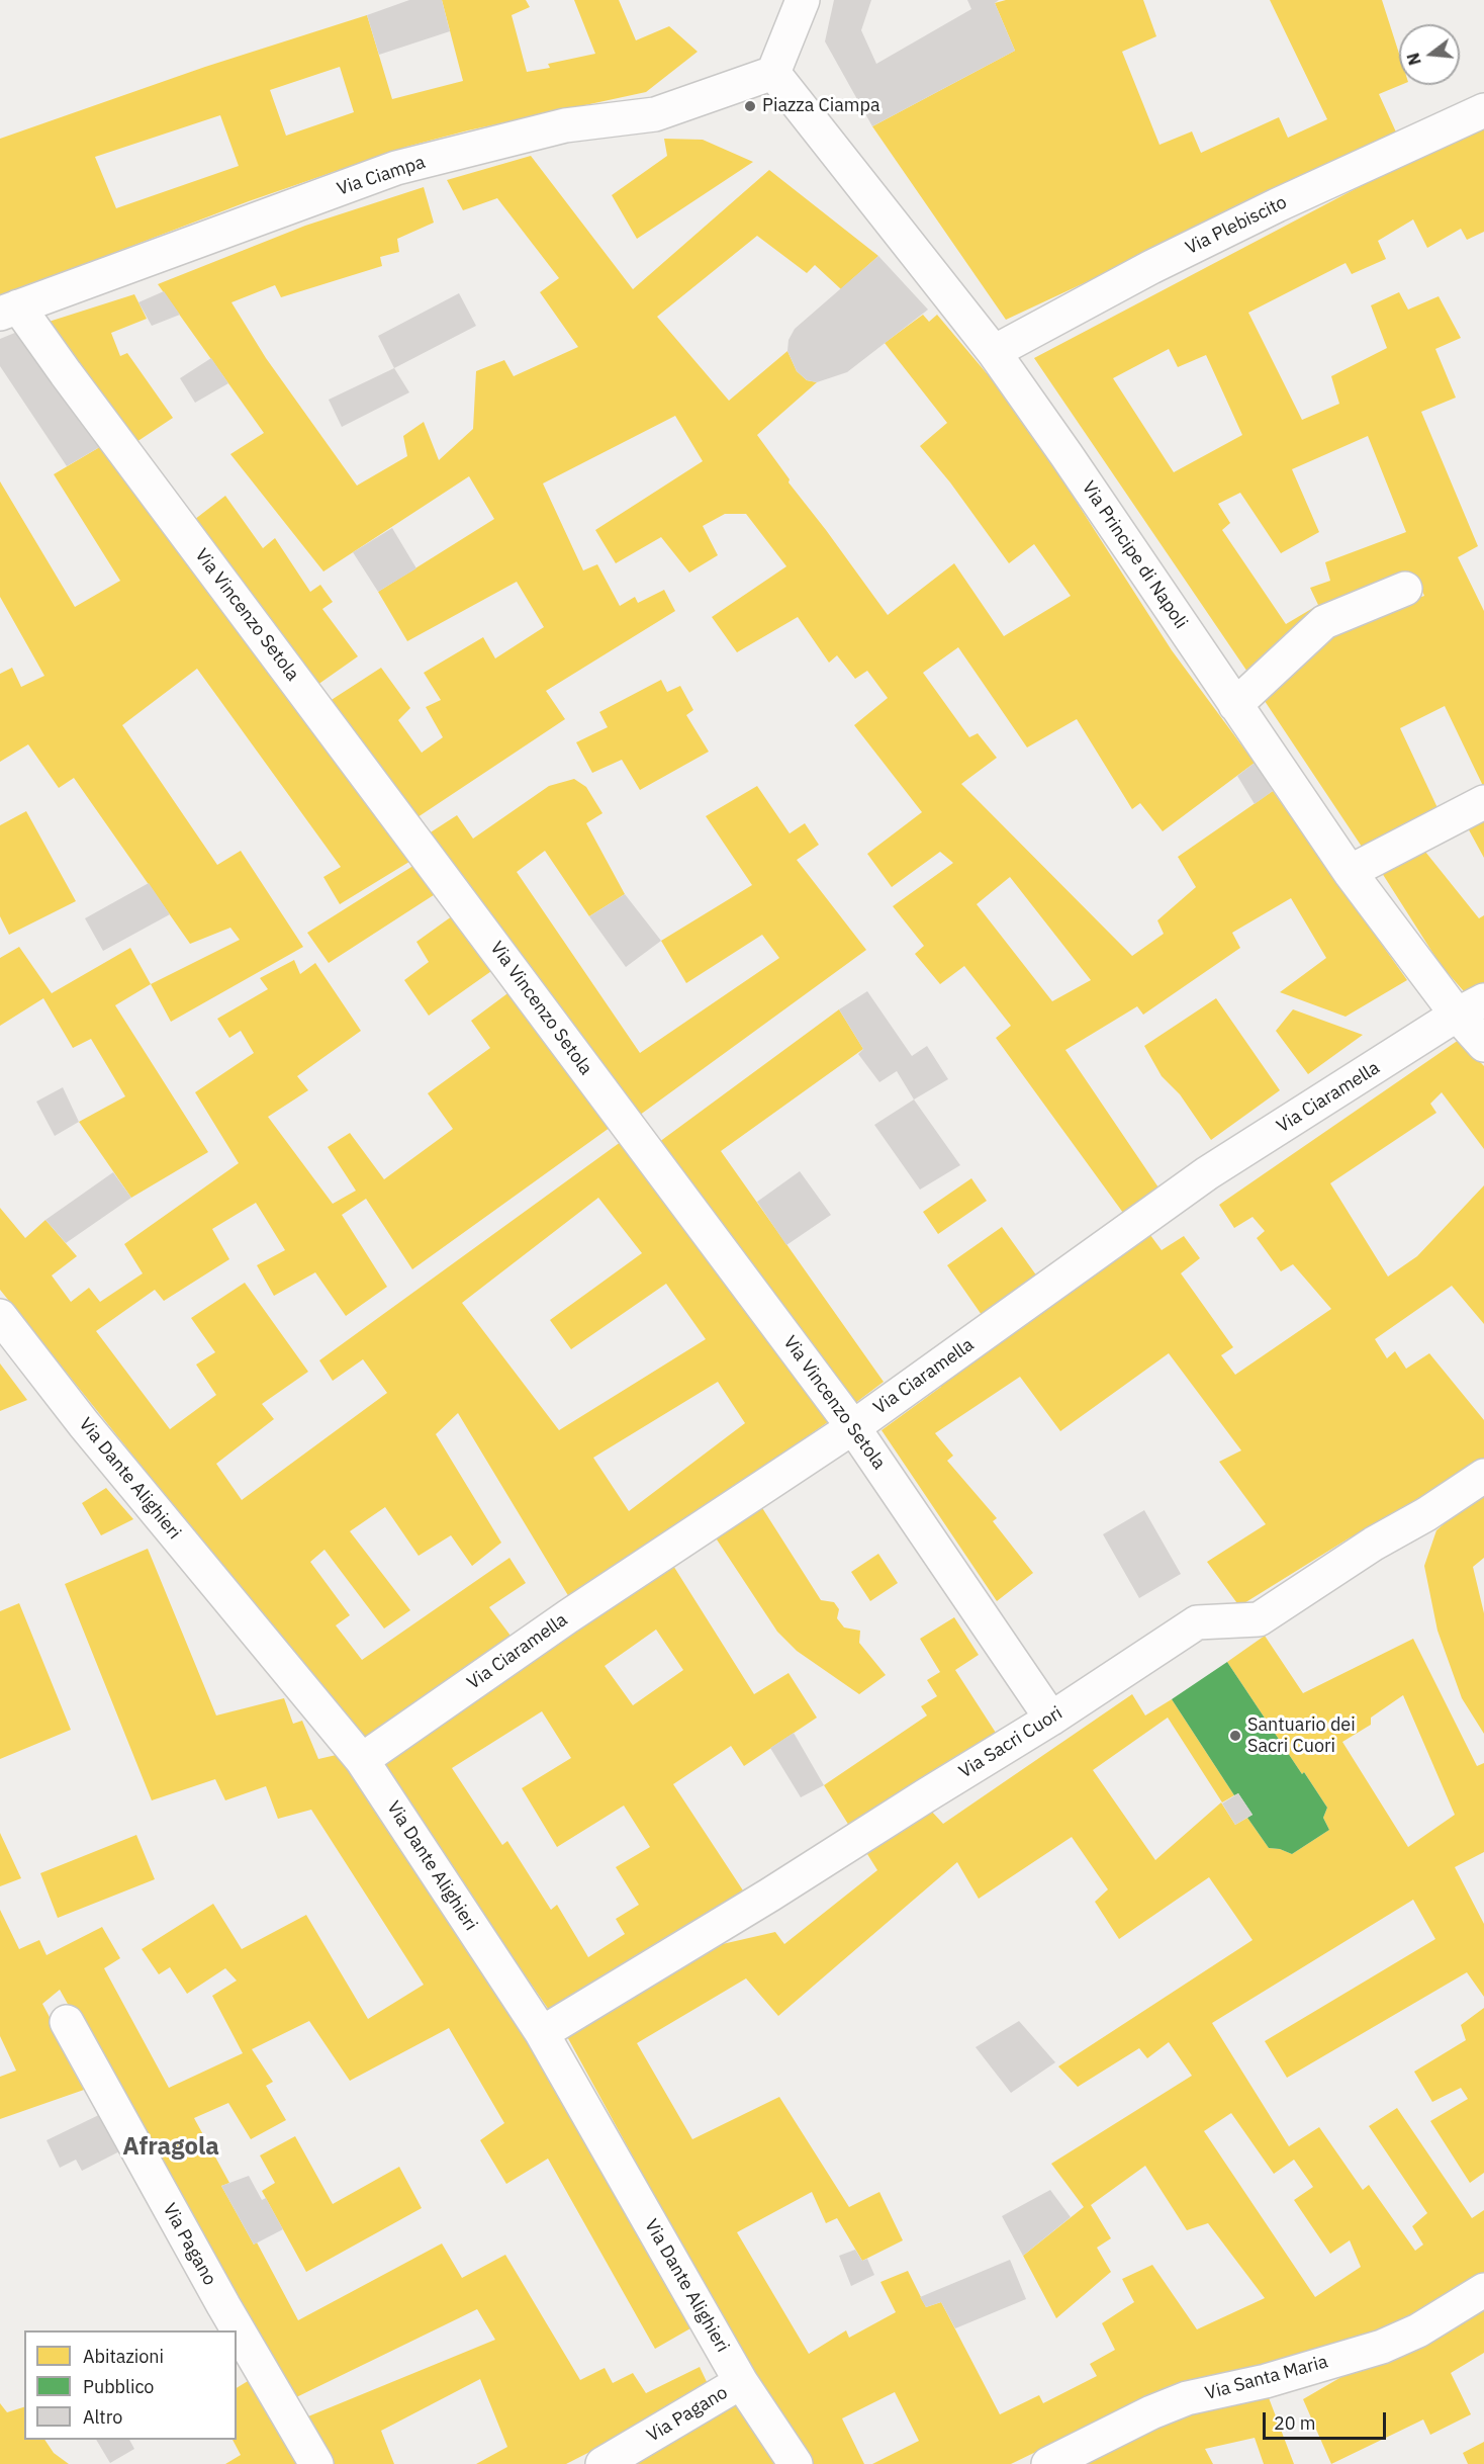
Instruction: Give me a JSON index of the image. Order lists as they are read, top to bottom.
{
  "streets": {
    "street": [
      "Via Ciampa",
      "Via Plebiscito",
      "Via Principe di Napoli",
      "Via Vincenzo Setola",
      "Via Ciaramella",
      "Via Dante Alighieri",
      "Via Sacri Cuori",
      "Via Pagano",
      "Via Santa Maria"
    ]
  },
  "crossings": [
    ["Via Ciampa", "Via Principe di Napoli"],
    ["Via Ciampa", "Via Vincenzo Setola"],
    ["Via Plebiscito", "Via Principe di Napoli"],
    ["Via Principe di Napoli", "Via Ciaramella"],
    ["Via Vincenzo Setola", "Via Ciaramella"],
    ["Via Vincenzo Setola", "Via Sacri Cuori"],
    ["Via Ciaramella", "Via Dante Alighieri"],
    ["Via Dante Alighieri", "Via Sacri Cuori"],
    ["Via Dante Alighieri", "Via Pagano"]
  ],
  "districts": ["Afragola"],
  "places": ["Piazza Ciampa", "Santuario dei Sacri Cuori"],
  "legend": ["Abitazioni", "Pubblico", "Altro"],
  "scale_bar": "20 m",
  "north": "left"
}
